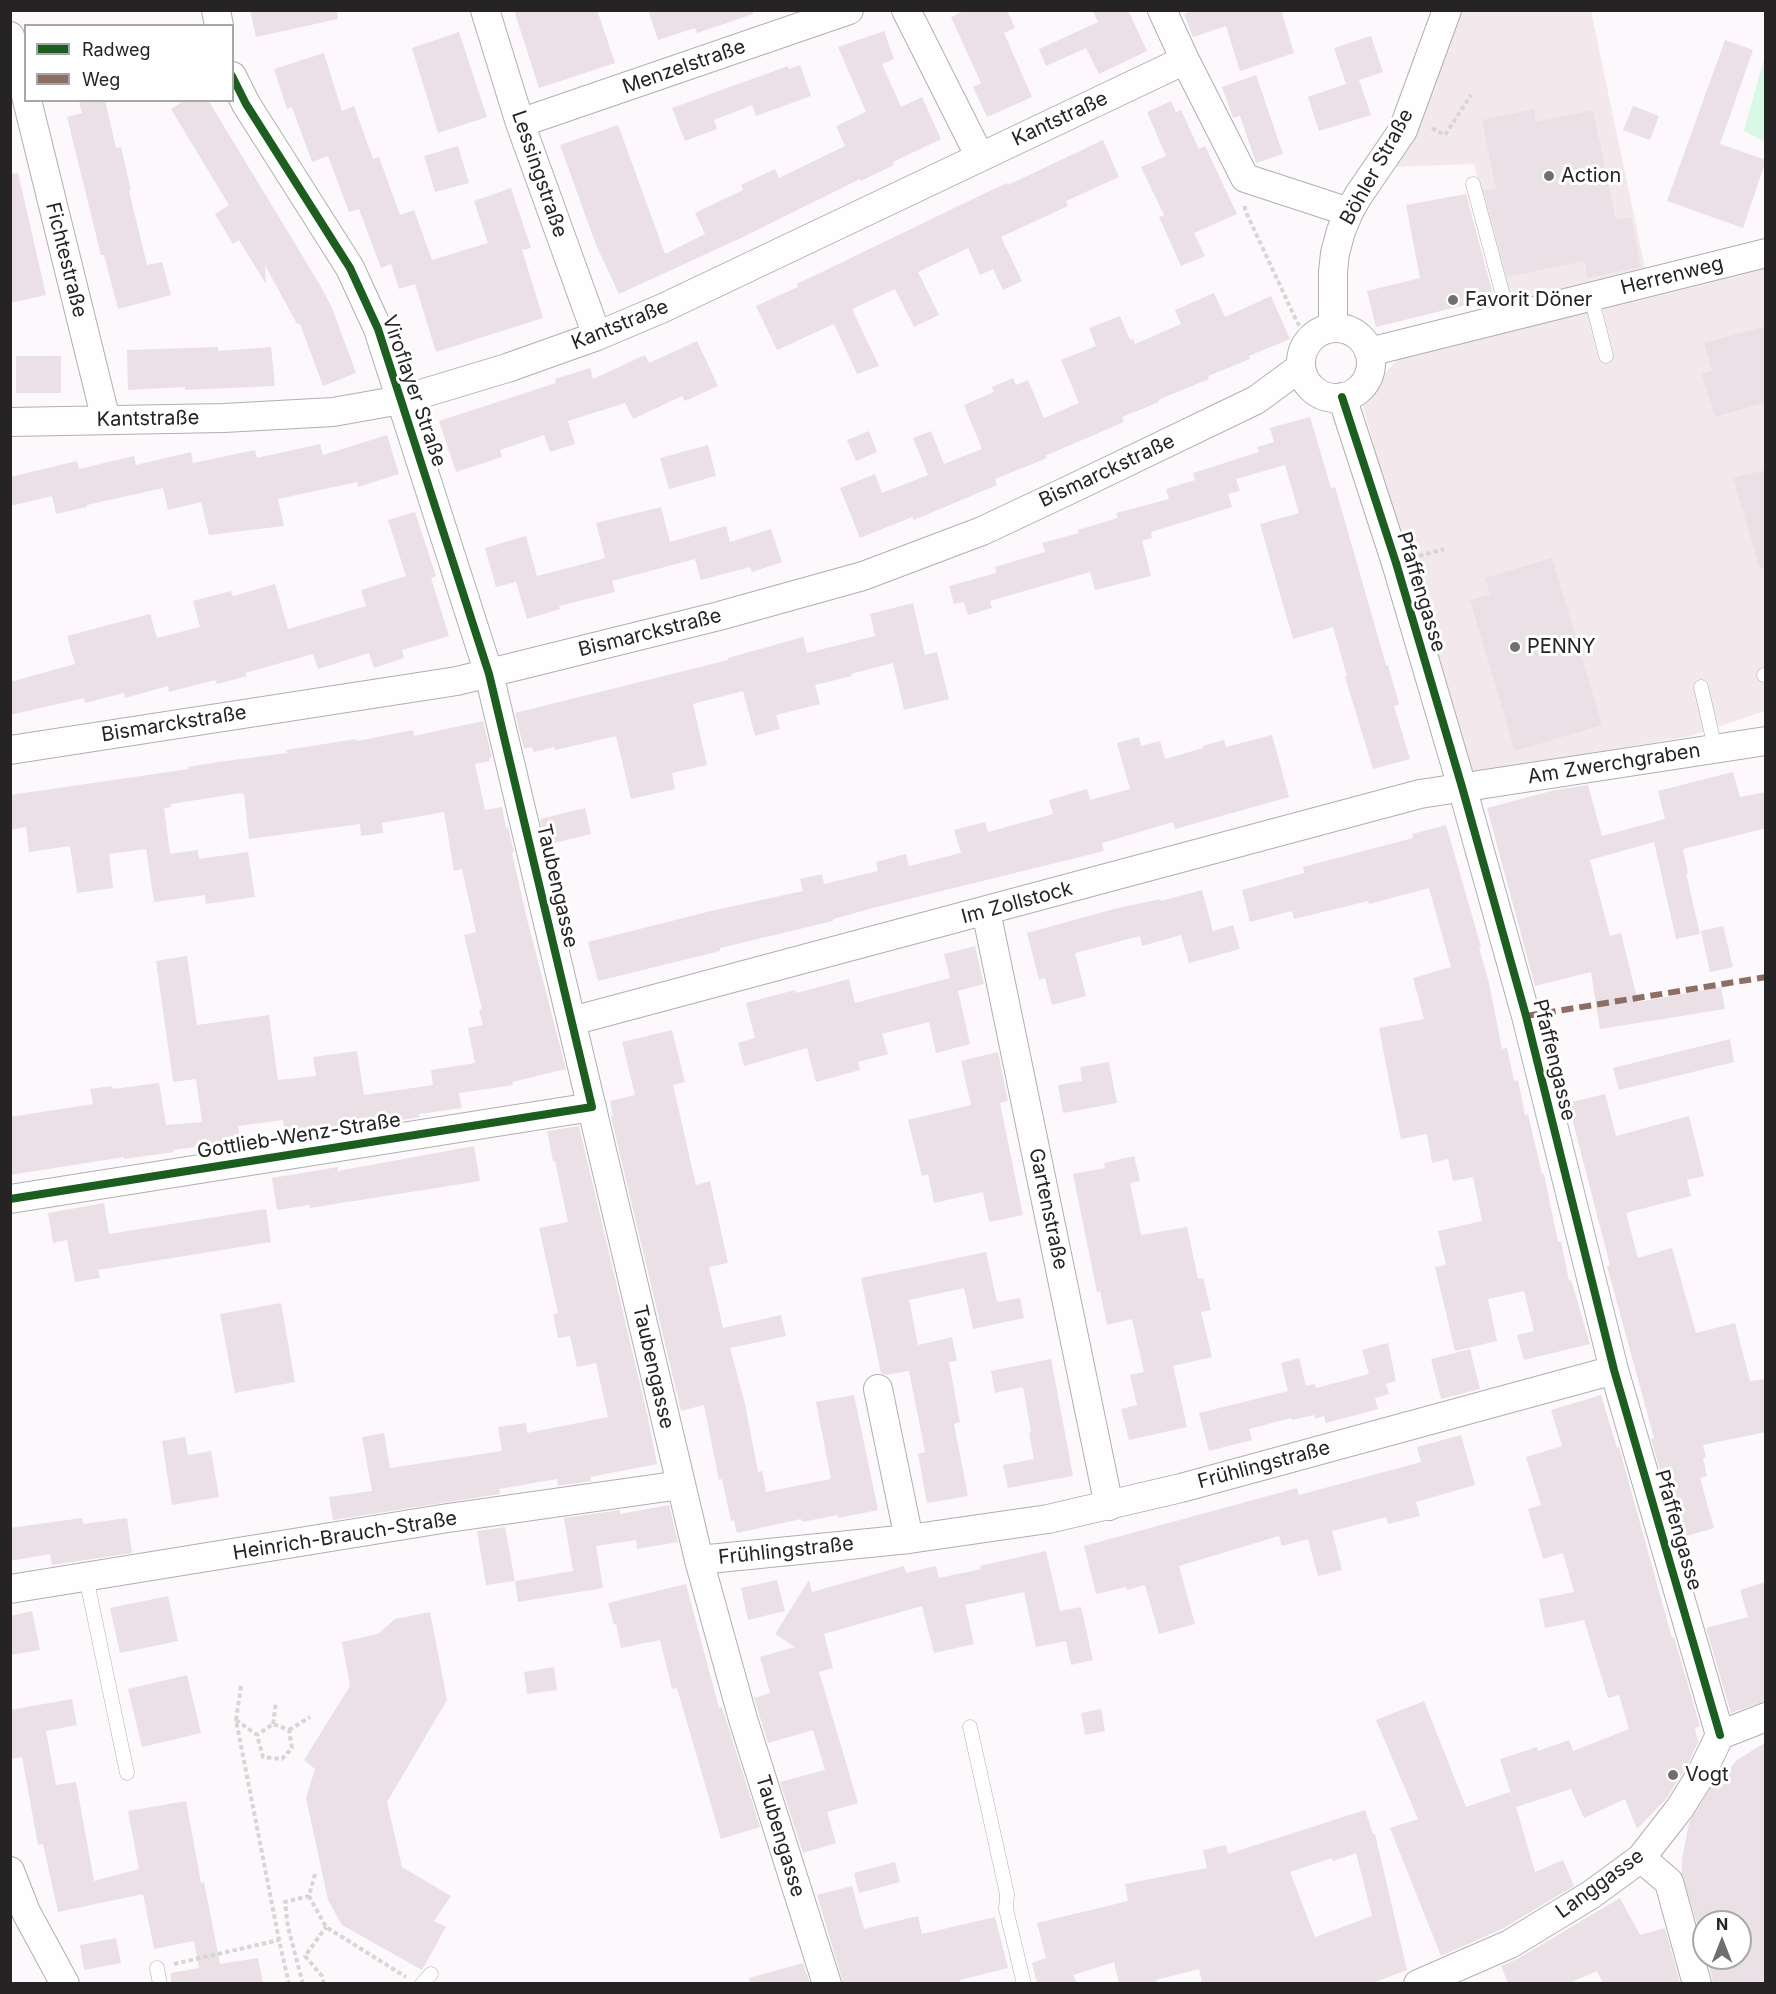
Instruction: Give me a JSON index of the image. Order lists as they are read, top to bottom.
{
  "streets": {
    "street": [
      "Menzelstraße",
      "Kantstraße",
      "Böhler Straße",
      "Lessingstraße",
      "Fichtestraße",
      "Herrenweg",
      "Viroflayer Straße",
      "Bismarckstraße",
      "Pfaffengasse",
      "Am Zwerchgraben",
      "Taubengasse",
      "Im Zollstock",
      "Gottlieb-Wenz-Straße",
      "Gartenstraße",
      "Frühlingstraße",
      "Heinrich-Brauch-Straße",
      "Langgasse"
    ]
  },
  "crossings": [
    ["Menzelstraße", "Lessingstraße"],
    ["Kantstraße", "Lessingstraße"],
    ["Kantstraße", "Fichtestraße"],
    ["Kantstraße", "Viroflayer Straße"],
    ["Böhler Straße", "Herrenweg"],
    ["Böhler Straße", "Bismarckstraße"],
    ["Böhler Straße", "Pfaffengasse"],
    ["Herrenweg", "Bismarckstraße"],
    ["Herrenweg", "Pfaffengasse"],
    ["Viroflayer Straße", "Bismarckstraße"],
    ["Viroflayer Straße", "Taubengasse"],
    ["Bismarckstraße", "Pfaffengasse"],
    ["Bismarckstraße", "Taubengasse"],
    ["Pfaffengasse", "Am Zwerchgraben"],
    ["Pfaffengasse", "Im Zollstock"],
    ["Pfaffengasse", "Frühlingstraße"],
    ["Pfaffengasse", "Langgasse"],
    ["Am Zwerchgraben", "Im Zollstock"],
    ["Taubengasse", "Im Zollstock"],
    ["Taubengasse", "Gottlieb-Wenz-Straße"],
    ["Taubengasse", "Frühlingstraße"],
    ["Taubengasse", "Heinrich-Brauch-Straße"],
    ["Im Zollstock", "Gartenstraße"],
    ["Gartenstraße", "Frühlingstraße"]
  ],
  "places": [
    "Action",
    "Favorit Döner",
    "PENNY",
    "Vogt"
  ],
  "legend": ["Radweg", "Weg"],
  "north": "top"
}
